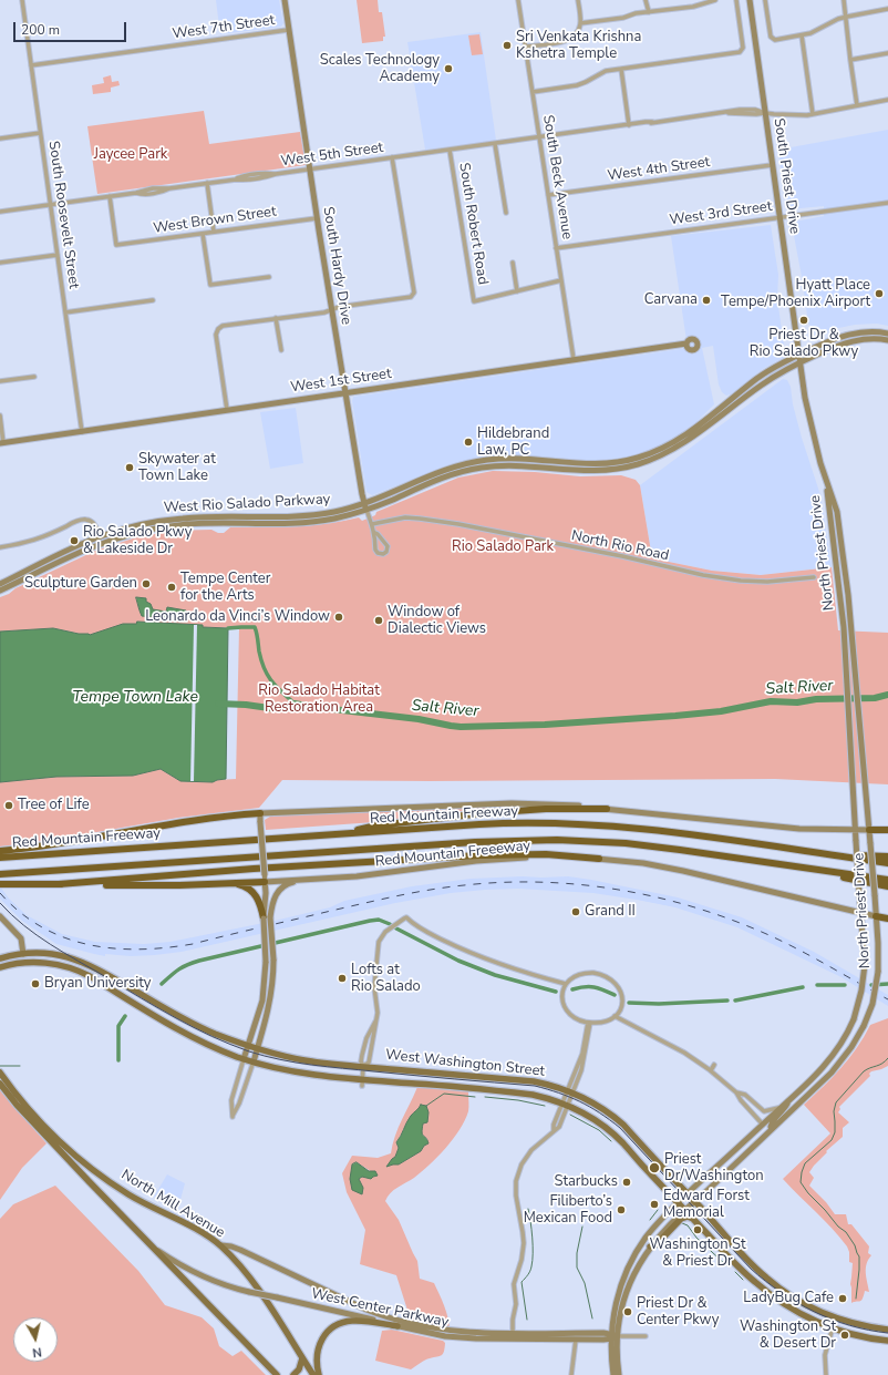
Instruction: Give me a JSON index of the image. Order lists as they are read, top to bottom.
{
  "streets": {
    "highway": ["Red Mountain Freeway"],
    "main road": [
      "South Priest Drive",
      "South Hardy Drive",
      "West 1st Street",
      "West Rio Salado Parkway",
      "North Priest Drive",
      "Red Mountain Freeeway",
      "West Washington Street",
      "North Mill Avenue",
      "West Center Parkway"
    ],
    "street": [
      "West 7th Street",
      "West 5th Street",
      "West 4th Street",
      "South Beck Avenue",
      "West 3rd Street",
      "South Roosevelt Street",
      "West Brown Street",
      "South Robert Road",
      "North Rio Road"
    ]
  },
  "crossings": [
    ["West 7th Street", "South Roosevelt Street"],
    ["West 7th Street", "South Hardy Drive"],
    ["West 5th Street", "South Priest Drive"],
    ["West 5th Street", "South Beck Avenue"],
    ["West 5th Street", "South Roosevelt Street"],
    ["West 5th Street", "West Brown Street"],
    ["West 5th Street", "South Robert Road"],
    ["West 5th Street", "South Hardy Drive"],
    ["West 4th Street", "South Priest Drive"],
    ["West 4th Street", "South Beck Avenue"],
    ["South Priest Drive", "West 3rd Street"],
    ["South Priest Drive", "West Rio Salado Parkway"],
    ["South Priest Drive", "North Priest Drive"],
    ["South Beck Avenue", "West 3rd Street"],
    ["South Beck Avenue", "West 1st Street"],
    ["South Roosevelt Street", "West 1st Street"],
    ["West Brown Street", "South Hardy Drive"],
    ["South Hardy Drive", "West 1st Street"],
    ["South Hardy Drive", "West Rio Salado Parkway"],
    ["South Hardy Drive", "North Rio Road"],
    ["West Rio Salado Parkway", "North Priest Drive"],
    ["North Priest Drive", "Red Mountain Freeeway"],
    ["North Priest Drive", "West Washington Street"],
    ["North Priest Drive", "West Center Parkway"],
    ["North Mill Avenue", "West Center Parkway"]
  ],
  "water": ["Salt River", "Tempe Town Lake"],
  "parks": ["Jaycee Park", "Rio Salado Park", "Rio Salado Habitat Restoration Area"],
  "places": [
    "Sri Venkata Krishna Kshetra Temple",
    "Scales Technology Academy",
    "Hyatt Place Tempe/Phoenix Airport",
    "Carvana",
    "Priest Dr & Rio Salado Pkwy",
    "Hildebrand Law, PC",
    "Skywater at Town Lake",
    "Rio Salado Pkwy & Lakeside Dr",
    "Sculpture Garden",
    "Tempe Center for the Arts",
    "Leonardo da Vinci’s Window",
    "Window of Dialectic Views",
    "Tree of Life",
    "Grand II",
    "Lofts at Rio Salado",
    "Bryan University",
    "Priest Dr/Washington",
    "Starbucks",
    "Edward Forst Memorial",
    "Filiberto’s Mexican Food",
    "Washington St & Priest Dr",
    "LadyBug Cafe",
    "Priest Dr & Center Pkwy",
    "Washington St & Desert Dr"
  ],
  "scale_bar": "200 m",
  "north": "bottom"
}
